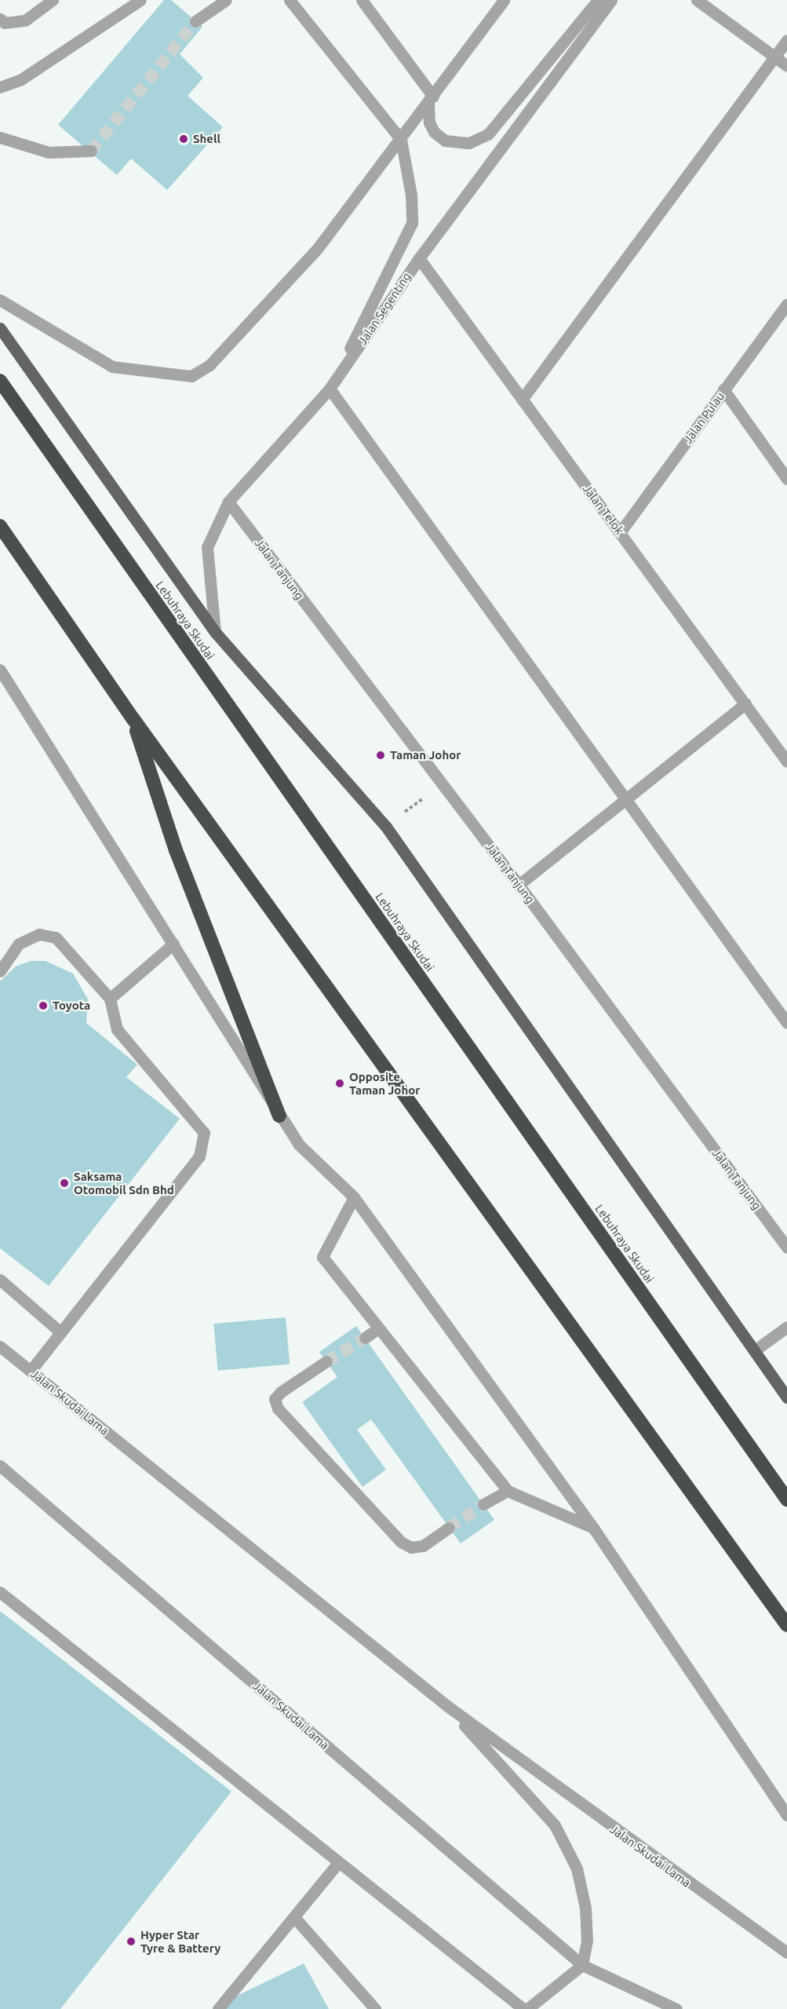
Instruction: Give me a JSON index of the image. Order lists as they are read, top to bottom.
{
  "streets": {
    "highway": ["Lebuhraya Skudai"],
    "street": [
      "Jalan Segenting",
      "Jalan Pulau",
      "Jalan Telok",
      "Jalan Tanjung",
      "Jalan Skudai Lama"
    ]
  },
  "crossings": [
    ["Jalan Segenting", "Jalan Telok"],
    ["Jalan Segenting", "Jalan Tanjung"],
    ["Jalan Pulau", "Jalan Telok"]
  ],
  "places": [
    "Shell",
    "Taman Johor",
    "Toyota",
    "Opposite Taman Johor",
    "Saksama Otomobil Sdn Bhd",
    "Hyper Star Tyre & Battery"
  ]
}
